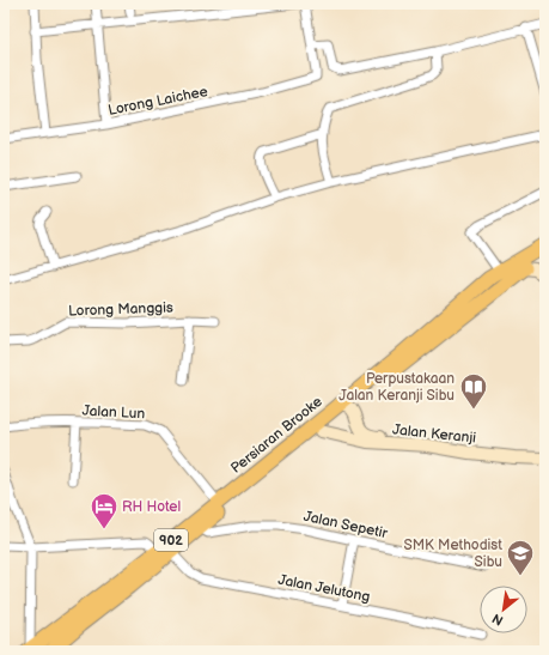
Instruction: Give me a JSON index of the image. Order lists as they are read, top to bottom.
{
  "streets": {
    "main road": ["Persiaran Brooke", "902"],
    "street": [
      "Lorong Laichee",
      "Lorong Manggis",
      "Jalan Lun",
      "Jalan Keranji",
      "Jalan Sepetir",
      "Jalan Jelutong"
    ]
  },
  "crossings": [
    ["Jalan Lun", "Persiaran Brooke"],
    ["Jalan Keranji", "Persiaran Brooke"],
    ["Persiaran Brooke", "Jalan Sepetir"],
    ["Persiaran Brooke", "Jalan Jelutong"]
  ],
  "places": {
    "library": ["Perpustakaan Jalan Keranji Sibu"],
    "hotel": ["RH Hotel"],
    "school or university": ["SMK Methodist Sibu"]
  },
  "north": "bottom left"
}
